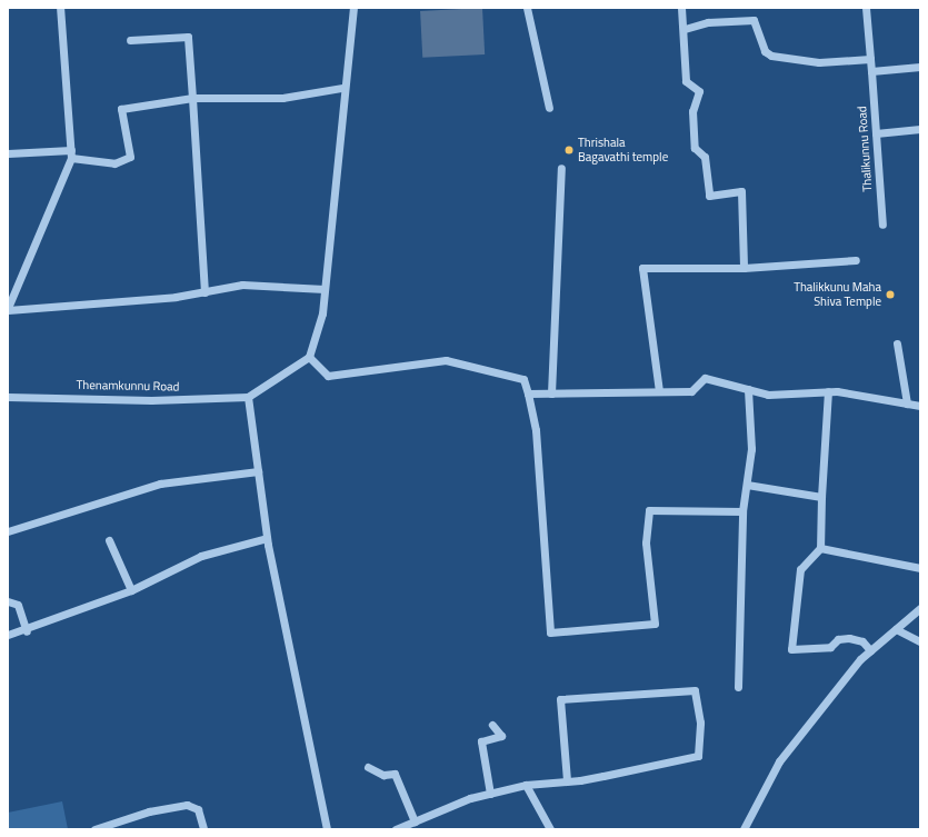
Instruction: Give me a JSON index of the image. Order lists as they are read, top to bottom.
{
  "streets": {
    "street": ["Thalikunnu Road", "Thenamkunnu Road"]
  },
  "places": ["Thrishala Bagavathi temple", "Thalikkunu Maha Shiva Temple"]
}
